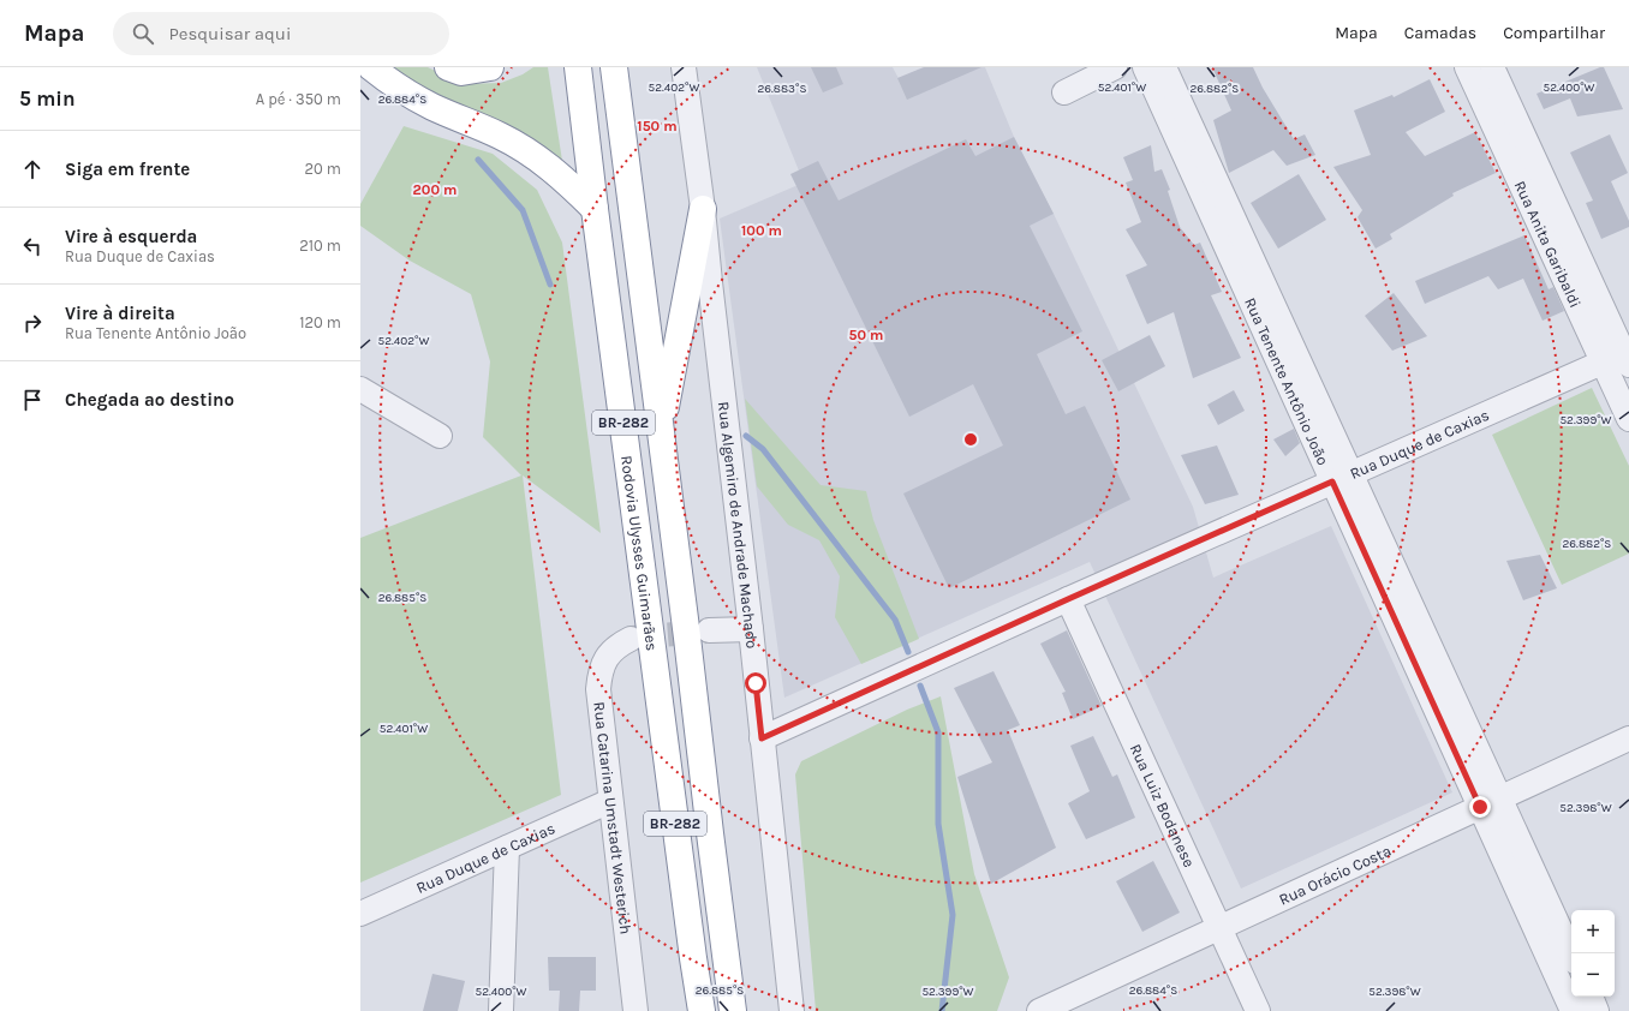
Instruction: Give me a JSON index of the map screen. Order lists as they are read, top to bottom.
{
  "streets": {
    "highway": ["BR-282", "Rodovia Ulysses Guimarães"],
    "street": [
      "Rua Anita Garibaldi",
      "Rua Tenente Antônio João",
      "Rua Duque de Caxias",
      "Rua Algemiro de Andrade Machado",
      "Rua Luiz Bodanese",
      "Rua Catarina Umstadt Westerich",
      "Rua Orácio Costa"
    ]
  },
  "crossings": [
    ["Rua Anita Garibaldi", "Rua Duque de Caxias"],
    ["Rua Tenente Antônio João", "Rua Duque de Caxias"],
    ["Rua Tenente Antônio João", "Rua Orácio Costa"],
    ["Rua Duque de Caxias", "Rua Algemiro de Andrade Machado"],
    ["Rua Duque de Caxias", "Rua Luiz Bodanese"],
    ["Rua Duque de Caxias", "Rua Catarina Umstadt Westerich"],
    ["Rua Luiz Bodanese", "Rua Orácio Costa"]
  ],
  "page": {
    "header": "Mapa",
    "search": "Pesquisar aqui",
    "nav": ["Mapa", "Camadas", "Compartilhar"],
    "heading": ["5 min", "A pé · 350 m"],
    "list": [
      ["Siga em frente", "20 m"],
      ["Vire à esquerda", "Rua Duque de Caxias", "210 m"],
      ["Vire à direita", "Rua Tenente Antônio João", "120 m"],
      "Chegada ao destino"
    ],
    "map_buttons": ["+", "−"]
  },
  "coordinates": [
    "52.402°W",
    "52.401°W",
    "52.400°W",
    "26.883°S",
    "26.882°S",
    "26.884°S",
    "52.399°W",
    "26.885°S",
    "52.398°W"
  ],
  "rings": [
    "150 m",
    "200 m",
    "100 m",
    "50 m"
  ]
}
